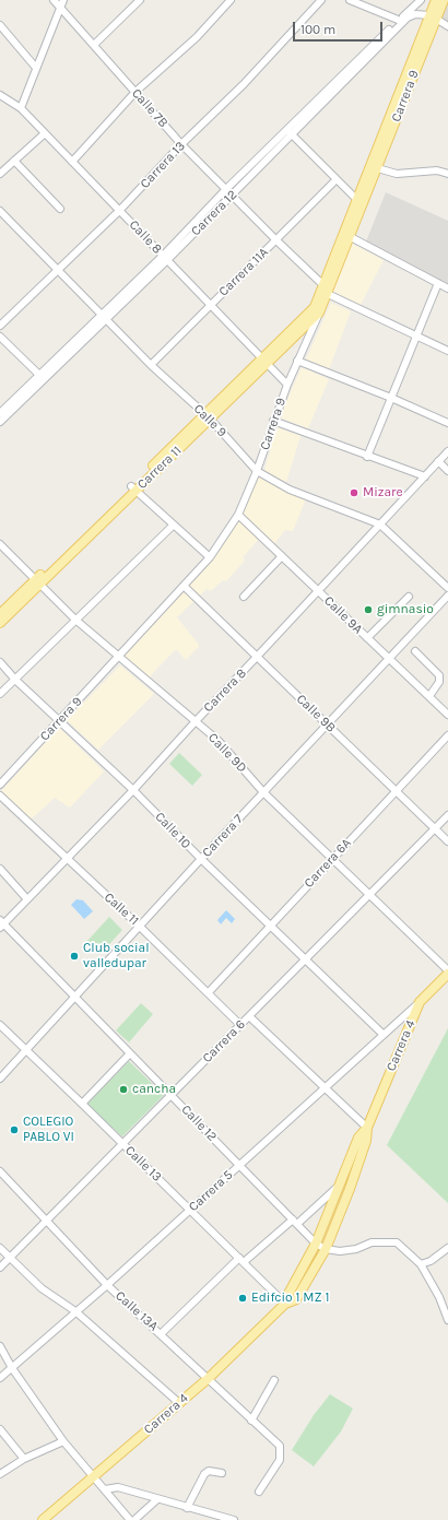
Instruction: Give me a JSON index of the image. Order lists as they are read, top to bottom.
{
  "streets": {
    "main road": ["Carrera 9", "Carrera 11", "Carrera 4"],
    "street": [
      "Calle 7B",
      "Carrera 13",
      "Carrera 12",
      "Calle 8",
      "Carrera 11A",
      "Calle 9",
      "Calle 9A",
      "Carrera 8",
      "Calle 9B",
      "Calle 9D",
      "Calle 10",
      "Carrera 7",
      "Carrera 6A",
      "Calle 11",
      "Carrera 6",
      "Calle 12",
      "Calle 13",
      "Carrera 5",
      "Calle 13A"
    ]
  },
  "crossings": [
    ["Carrera 9", "Calle 7B"],
    ["Carrera 9", "Carrera 12"],
    ["Carrera 9", "Calle 8"],
    ["Carrera 9", "Calle 9"],
    ["Carrera 9", "Carrera 11"],
    ["Carrera 9", "Calle 9A"],
    ["Carrera 9", "Calle 9B"],
    ["Carrera 9", "Calle 9D"],
    ["Carrera 9", "Calle 10"],
    ["Calle 7B", "Carrera 13"],
    ["Calle 7B", "Carrera 12"],
    ["Calle 7B", "Carrera 11A"],
    ["Carrera 13", "Calle 8"],
    ["Carrera 13", "Calle 9"],
    ["Carrera 12", "Calle 8"],
    ["Carrera 12", "Calle 9"],
    ["Calle 8", "Carrera 11A"],
    ["Calle 8", "Carrera 11"],
    ["Carrera 11A", "Calle 9"],
    ["Calle 9", "Carrera 11"],
    ["Calle 9", "Carrera 8"],
    ["Carrera 11", "Calle 9D"],
    ["Calle 9A", "Carrera 8"],
    ["Calle 9A", "Carrera 7"],
    ["Carrera 8", "Calle 9B"],
    ["Carrera 8", "Calle 9D"],
    ["Carrera 8", "Calle 10"],
    ["Carrera 8", "Calle 11"],
    ["Carrera 8", "Calle 12"],
    ["Calle 9B", "Carrera 7"],
    ["Calle 9B", "Carrera 6A"],
    ["Calle 9B", "Carrera 6"],
    ["Calle 9D", "Carrera 7"],
    ["Calle 9D", "Carrera 6A"],
    ["Calle 9D", "Carrera 6"],
    ["Calle 10", "Carrera 7"],
    ["Calle 10", "Carrera 6A"],
    ["Calle 10", "Carrera 6"],
    ["Calle 10", "Carrera 5"],
    ["Carrera 7", "Calle 11"],
    ["Carrera 7", "Calle 12"],
    ["Carrera 7", "Calle 13"],
    ["Carrera 6A", "Calle 11"],
    ["Calle 11", "Carrera 6"],
    ["Carrera 6", "Calle 12"],
    ["Carrera 6", "Calle 13"],
    ["Carrera 6", "Calle 13A"],
    ["Carrera 4", "Calle 12"],
    ["Carrera 4", "Calle 13"],
    ["Carrera 4", "Carrera 5"],
    ["Carrera 4", "Calle 13A"],
    ["Calle 12", "Carrera 5"],
    ["Calle 13", "Carrera 5"],
    ["Carrera 5", "Calle 13A"]
  ],
  "places": [
    "Mizare",
    "gimnasio",
    "Club social valledupar",
    "cancha",
    "COLEGIO PABLO VI",
    "Edifcio 1 MZ 1"
  ],
  "scale_bar": "100 m"
}
